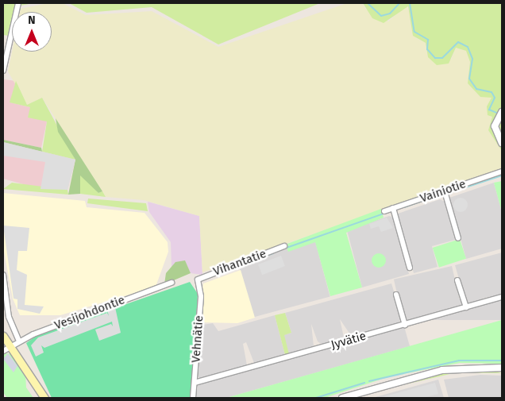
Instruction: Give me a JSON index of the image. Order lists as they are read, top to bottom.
{
  "streets": {
    "street": [
      "Vainiotie",
      "Vihantatie",
      "Vesijohdontie",
      "Vehnätie",
      "Jyvätie"
    ]
  },
  "crossings": [
    ["Vihantatie", "Vehnätie"],
    ["Vehnätie", "Jyvätie"]
  ],
  "north": "top"
}
